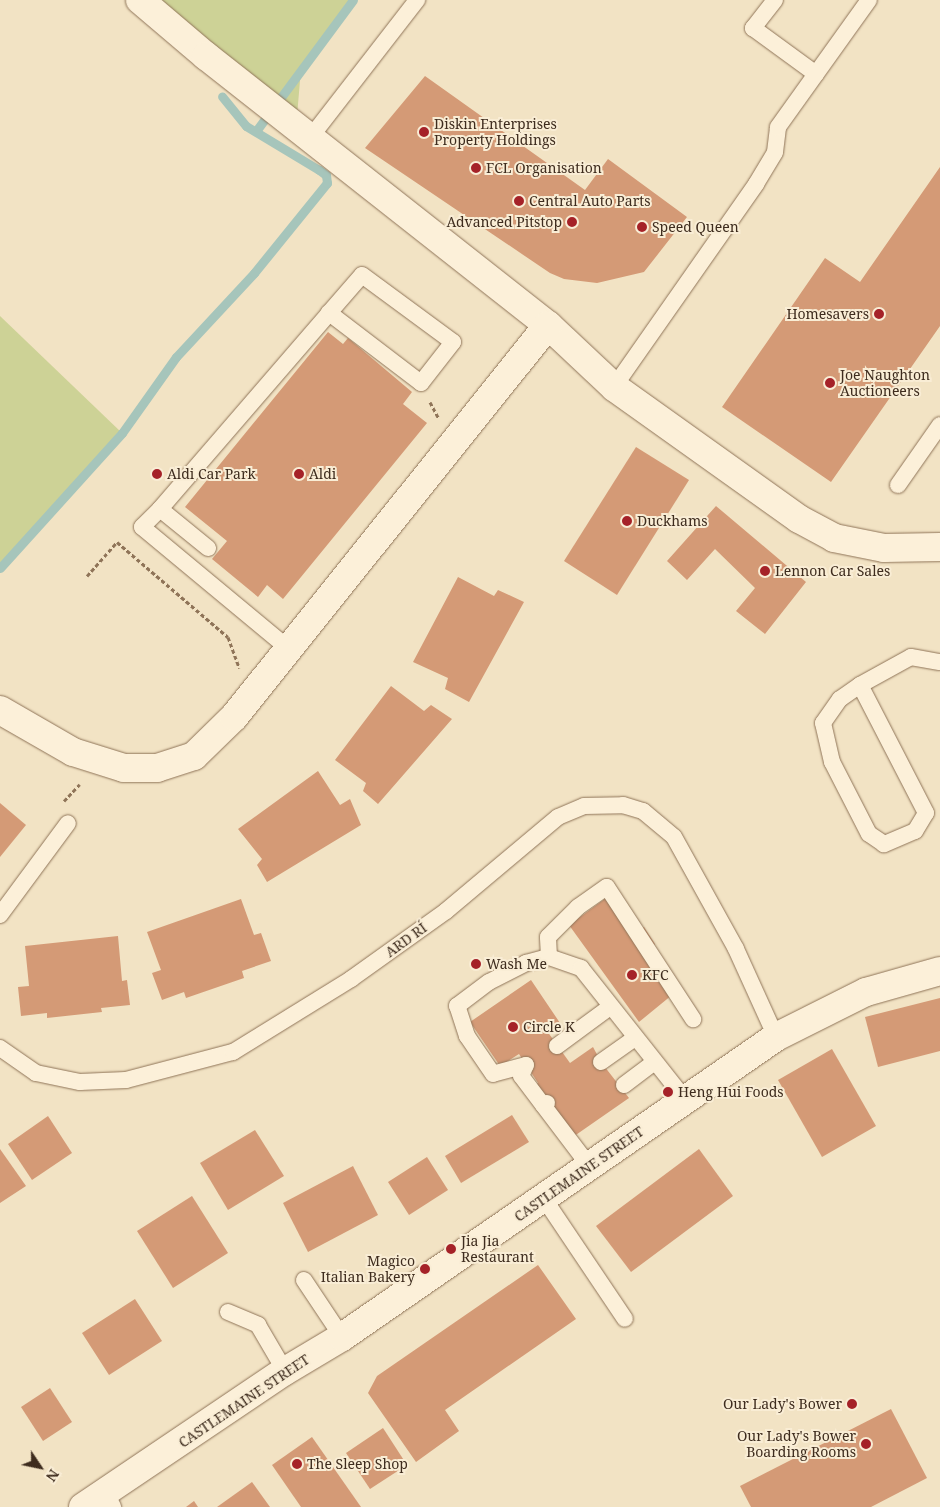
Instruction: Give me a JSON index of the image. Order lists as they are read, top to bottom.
{
  "streets": {
    "street": ["CASTLEMAINE STREET"],
    "lane": ["ARD RÍ"]
  },
  "crossings": [
    ["ARD RÍ", "CASTLEMAINE STREET"]
  ],
  "places": [
    "Diskin Enterprises Property Holdings",
    "FCL Organisation",
    "Central Auto Parts",
    "Advanced Pitstop",
    "Speed Queen",
    "Homesavers",
    "Joe Naughton Auctioneers",
    "Aldi Car Park",
    "Aldi",
    "Duckhams",
    "Lennon Car Sales",
    "Wash Me",
    "KFC",
    "Circle K",
    "Heng Hui Foods",
    "Jia Jia Restaurant",
    "Magico Italian Bakery",
    "Our Lady's Bower",
    "Our Lady's Bower Boarding Rooms",
    "The Sleep Shop"
  ],
  "north": "bottom right"
}
